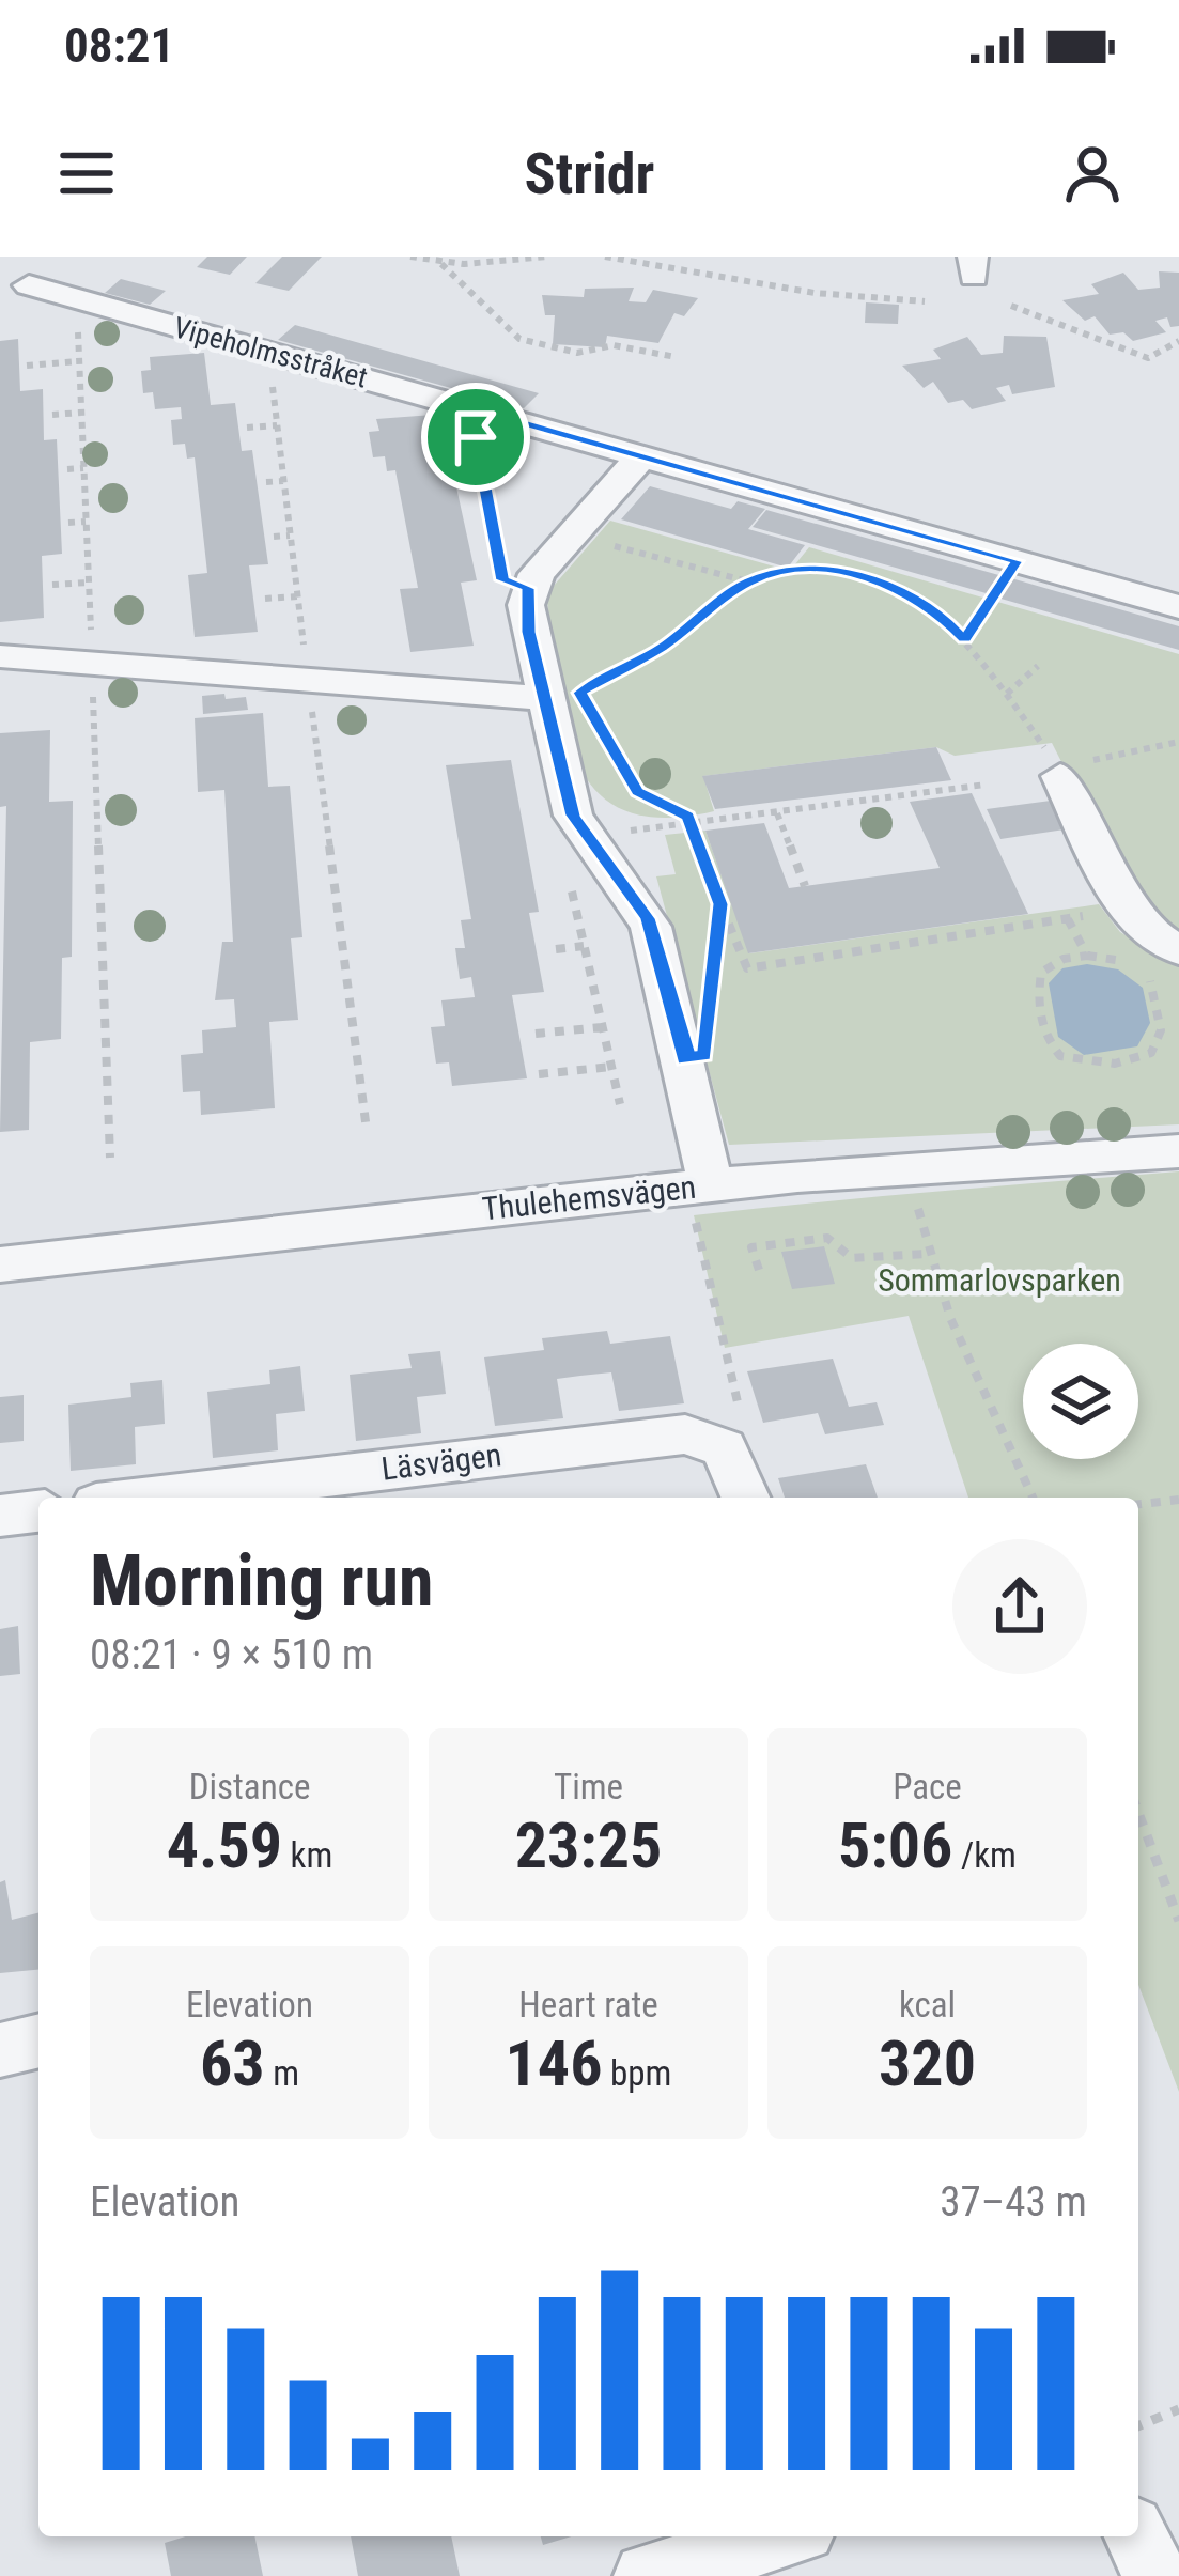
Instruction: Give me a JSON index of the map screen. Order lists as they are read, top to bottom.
{
  "streets": {
    "street": ["Vipeholmsstråket", "Thulehemsvägen", "Läsvägen"]
  },
  "parks": ["Sommarlovsparken"],
  "page": {
    "status": "08:21",
    "header": "Stridr",
    "heading": ["Morning run", "08:21 · 9 × 510 m"],
    "stats": [
      ["Distance", "4.59 km"],
      ["Time", "23:25"],
      ["Pace", "5:06 /km"],
      ["Elevation", "63 m"],
      ["Heart rate", "146 bpm"],
      ["kcal", "320"]
    ],
    "chart": ["Elevation", "37–43 m"]
  }
}
